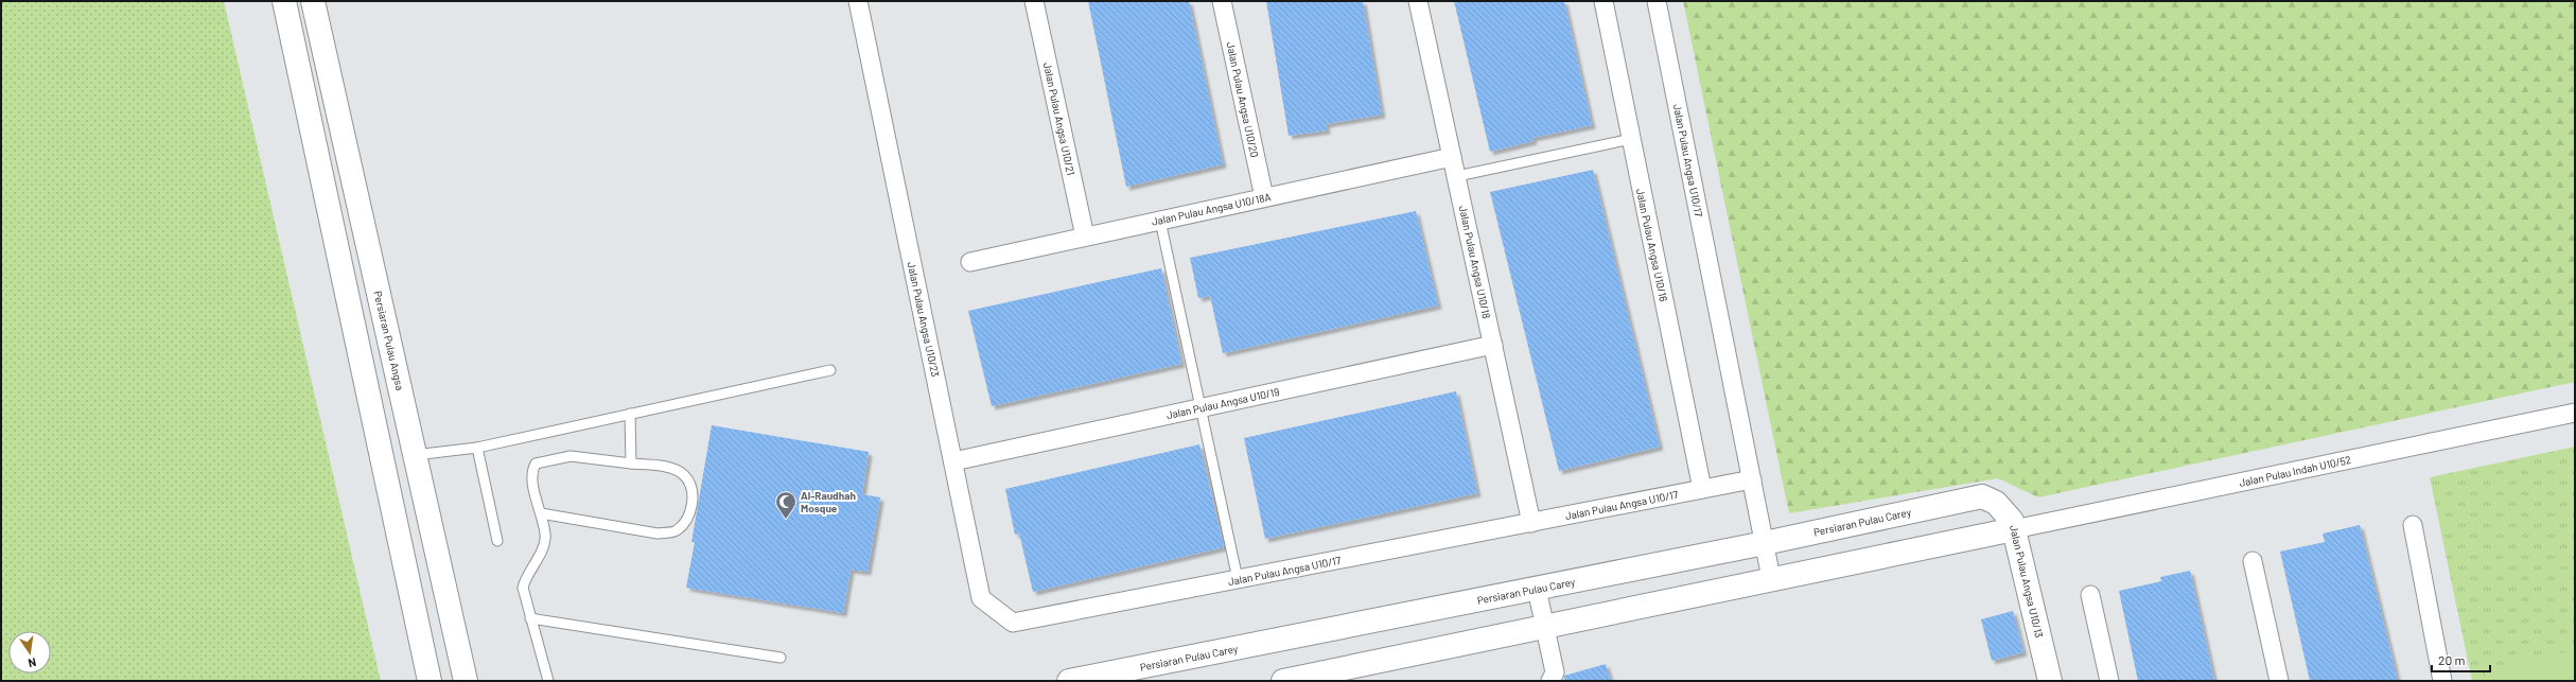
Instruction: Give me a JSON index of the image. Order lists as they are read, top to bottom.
{
  "streets": {
    "street": [
      "Jalan Pulau Angsa U10/20",
      "Jalan Pulau Angsa U10/21",
      "Jalan Pulau Angsa U10/17",
      "Jalan Pulau Angsa U10/18A",
      "Jalan Pulau Angsa U10/16",
      "Jalan Pulau Angsa U10/18",
      "Jalan Pulau Angsa U10/23",
      "Persiaran Pulau Angsa",
      "Jalan Pulau Angsa U10/19",
      "Jalan Pulau Indah U10/52",
      "Persiaran Pulau Carey",
      "Jalan Pulau Angsa U10/13"
    ]
  },
  "crossings": [
    ["Jalan Pulau Angsa U10/20", "Jalan Pulau Angsa U10/18A"],
    ["Jalan Pulau Angsa U10/21", "Jalan Pulau Angsa U10/18A"],
    ["Jalan Pulau Angsa U10/17", "Jalan Pulau Angsa U10/16"],
    ["Jalan Pulau Angsa U10/17", "Jalan Pulau Angsa U10/18"],
    ["Jalan Pulau Angsa U10/17", "Jalan Pulau Angsa U10/23"],
    ["Jalan Pulau Angsa U10/18A", "Jalan Pulau Angsa U10/18"],
    ["Jalan Pulau Angsa U10/18", "Jalan Pulau Angsa U10/19"],
    ["Jalan Pulau Angsa U10/23", "Jalan Pulau Angsa U10/19"],
    ["Jalan Pulau Indah U10/52", "Jalan Pulau Angsa U10/13"],
    ["Persiaran Pulau Carey", "Jalan Pulau Angsa U10/13"]
  ],
  "places": {
    "mosque": ["Al-Raudhah Mosque"]
  },
  "scale_bar": "20 m",
  "north": "bottom"
}
